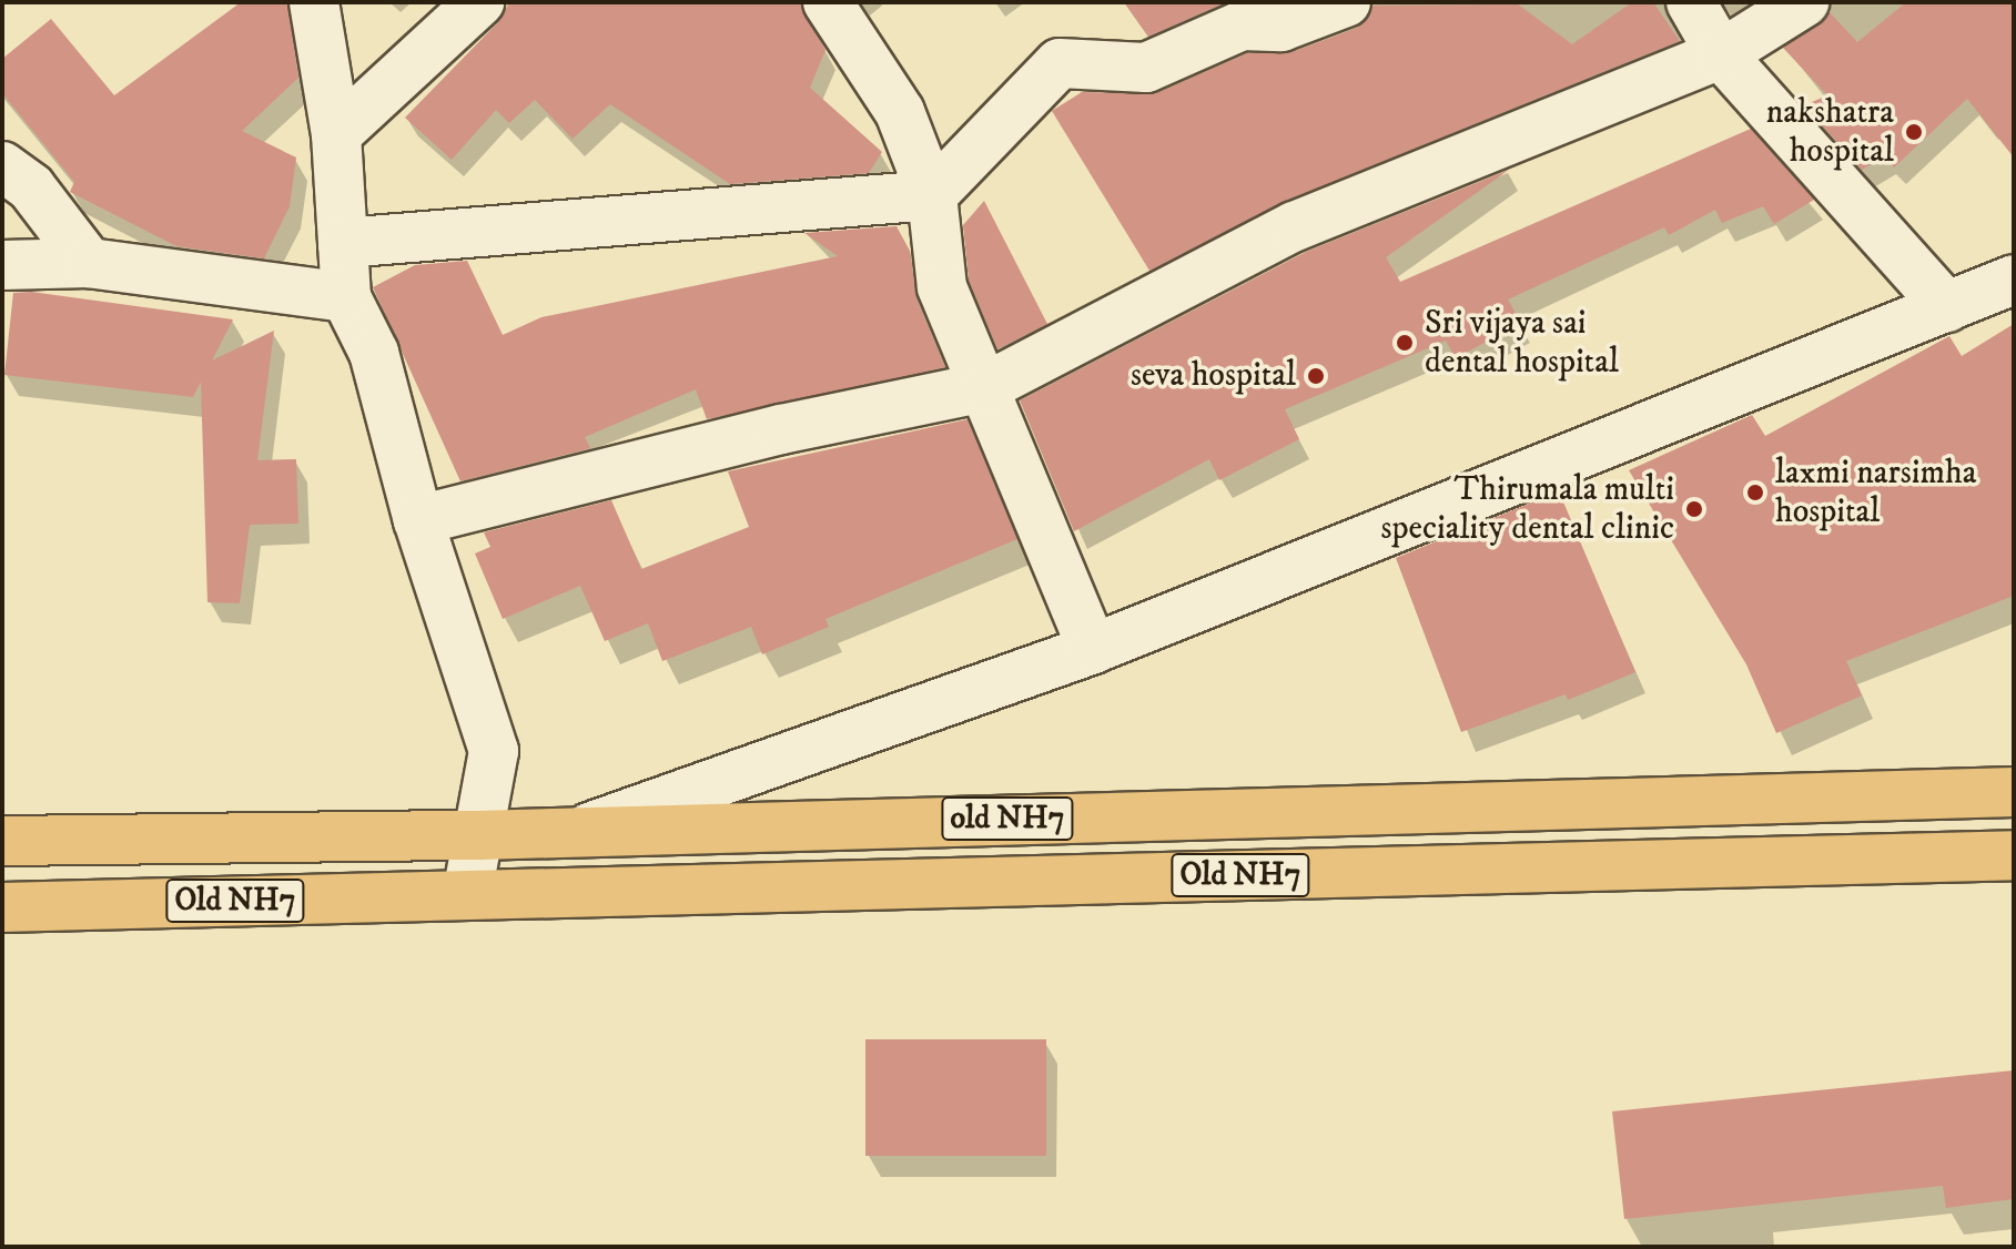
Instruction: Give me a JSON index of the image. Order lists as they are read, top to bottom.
{
  "streets": {
    "main road": ["old NH7", "Old NH7"]
  },
  "places": [
    "nakshatra hospital",
    "Sri vijaya sai dental hospital",
    "seva hospital",
    "laxmi narsimha hospital",
    "Thirumala multi speciality dental clinic"
  ]
}
